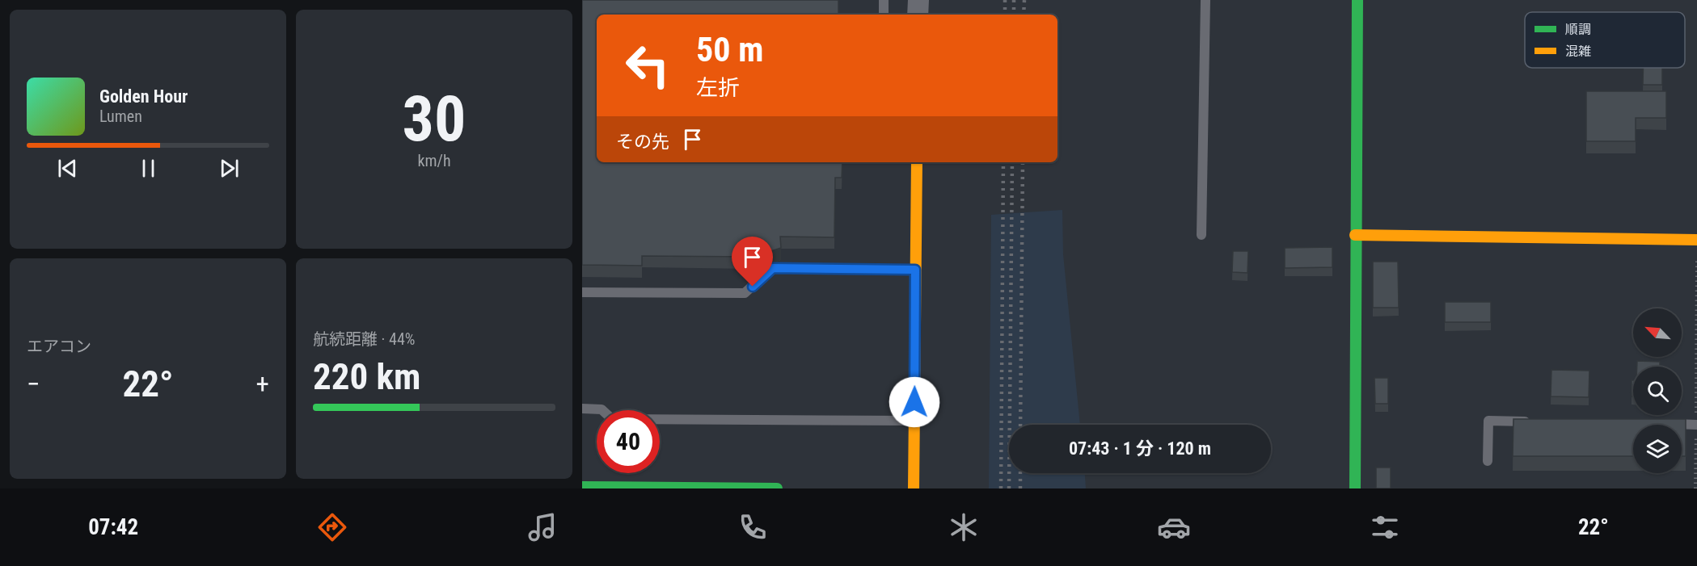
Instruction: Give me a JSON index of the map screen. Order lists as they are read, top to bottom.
{
  "legend": ["順調", "混雑"],
  "north": "top left",
  "page": {
    "tile": [
      ["30", "km/h"],
      "エアコン",
      ["航続距離 · 44%", "220 km"]
    ],
    "turn": ["50 m", "左折"],
    "song": ["Golden Hour", "Lumen"],
    "then": "その先",
    "heat": ["−", "22°", "+"],
    "limit": "40",
    "trip": "07:43 · 1 分 · 120 m",
    "tabs": ["07:42", "22°"]
  }
}
